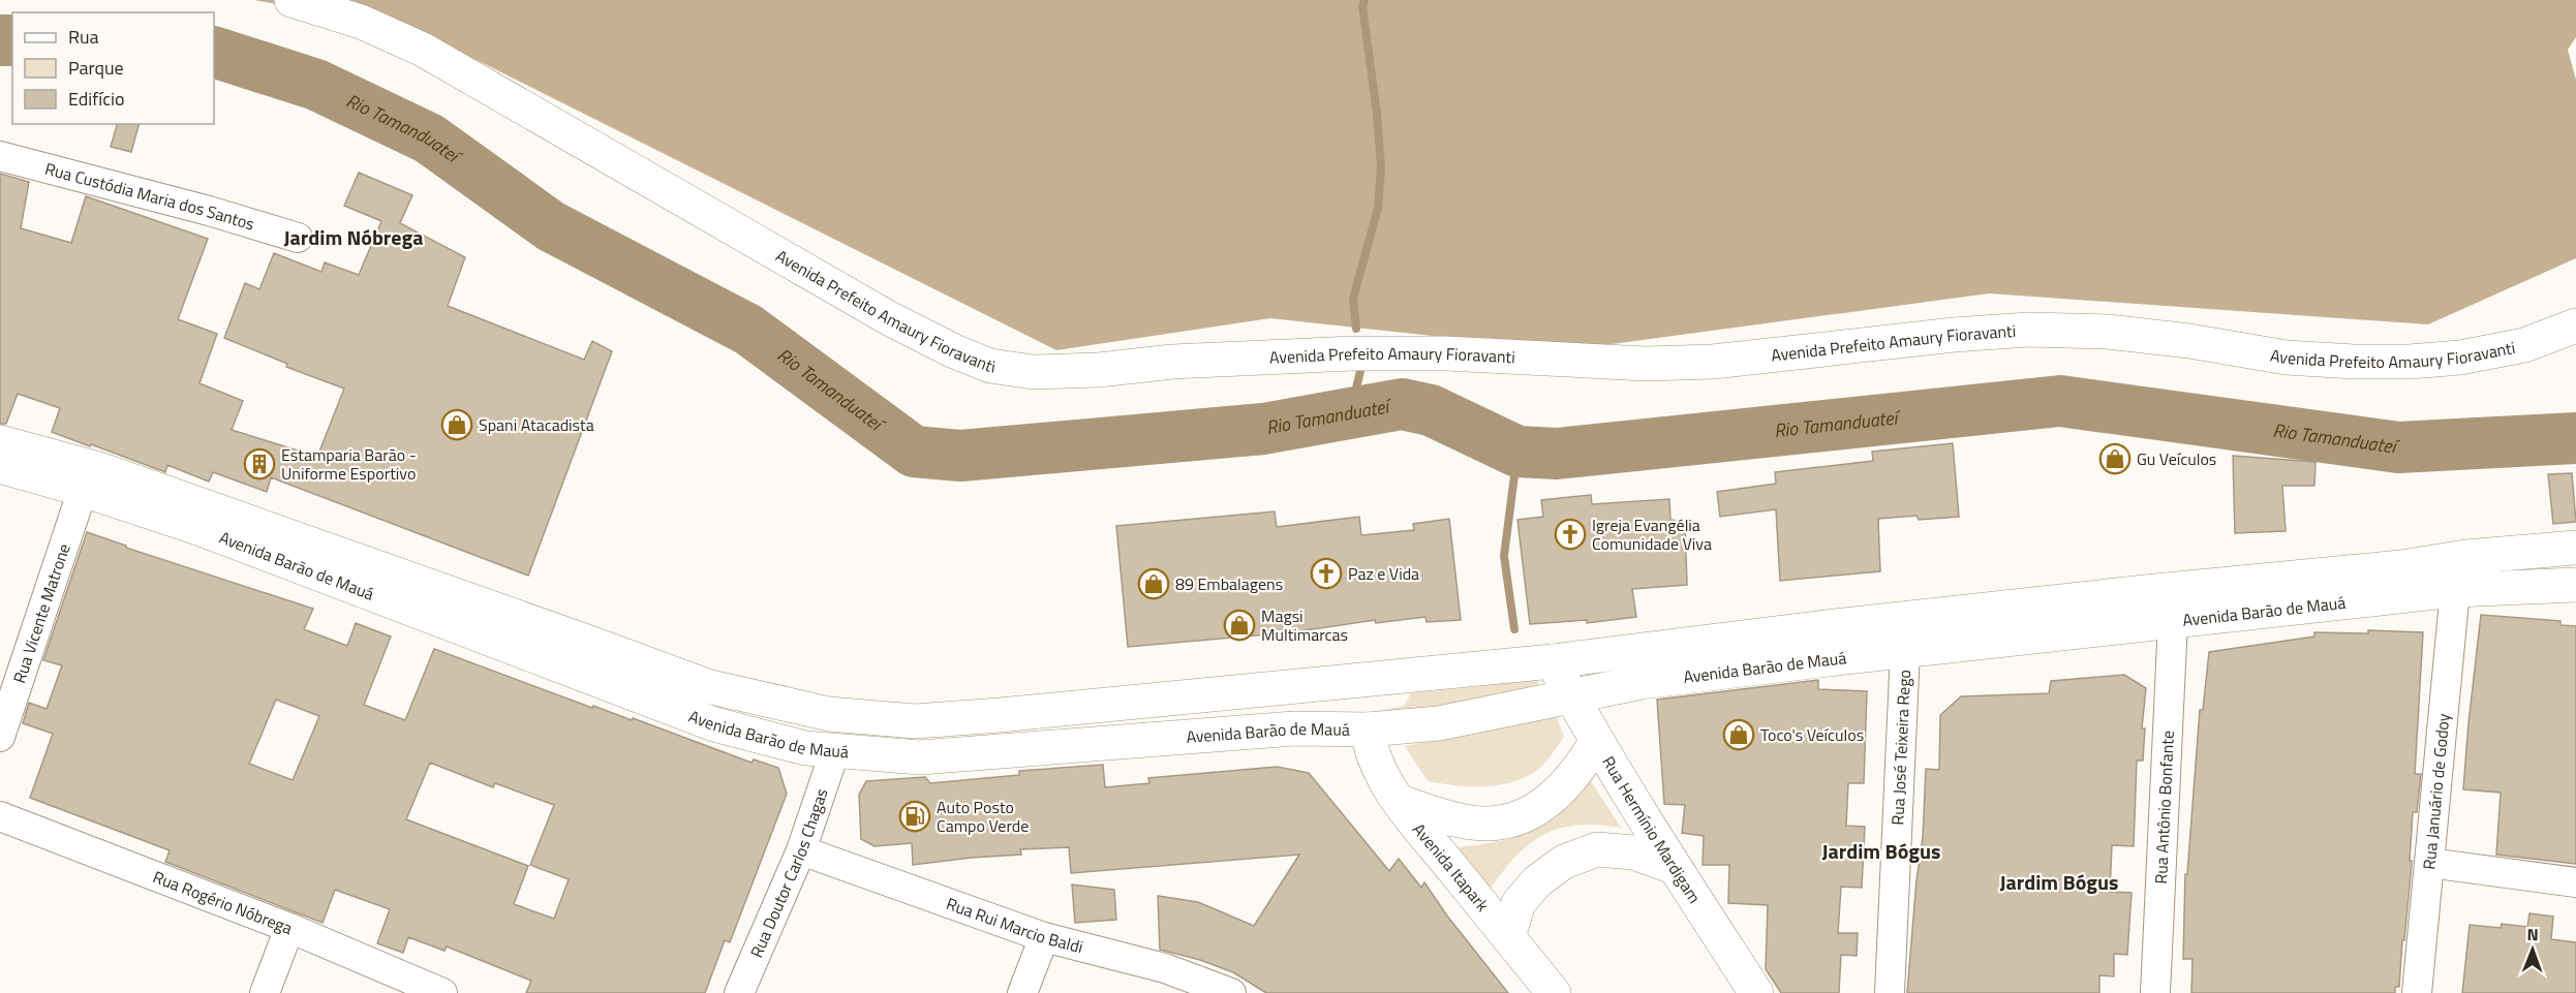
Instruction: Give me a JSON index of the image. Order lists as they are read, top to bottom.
{
  "streets": {
    "main road": [
      "Avenida Prefeito Amaury Fioravanti",
      "Avenida Barão de Mauá",
      "Rua Hermínio Mardigam",
      "Avenida Itapark"
    ],
    "street": [
      "Rua Custódia Maria dos Santos",
      "Rua Vicente Matrone",
      "Rua José Teixeira Rego",
      "Rua Januário de Godoy",
      "Rua Antônio Bonfante",
      "Rua Doutor Carlos Chagas",
      "Rua Rogério Nóbrega",
      "Rua Rui Marcio Baldi"
    ]
  },
  "crossings": [
    ["Avenida Barão de Mauá", "Rua Vicente Matrone"],
    ["Avenida Barão de Mauá", "Rua José Teixeira Rego"],
    ["Avenida Barão de Mauá", "Rua Januário de Godoy"],
    ["Avenida Barão de Mauá", "Rua Antônio Bonfante"],
    ["Avenida Barão de Mauá", "Rua Hermínio Mardigam"],
    ["Avenida Barão de Mauá", "Avenida Itapark"],
    ["Avenida Barão de Mauá", "Rua Doutor Carlos Chagas"],
    ["Rua Doutor Carlos Chagas", "Rua Rui Marcio Baldi"]
  ],
  "districts": ["Jardim Nóbrega", "Jardim Bógus", "Jardim Bógus"],
  "water": ["Rio Tamanduateí"],
  "places": {
    "shop": [
      "Spani Atacadista",
      "Gu Veículos",
      "89 Embalagens",
      "Magsi Multimarcas",
      "Toco's Veículos"
    ],
    "building": ["Estamparia Barão - Uniforme Esportivo"],
    "church": ["Igreja Evangélia Comunidade Viva", "Paz e Vida"],
    "fuel station": ["Auto Posto Campo Verde"]
  },
  "legend": ["Rua", "Parque", "Edifício"],
  "north": "top"
}
